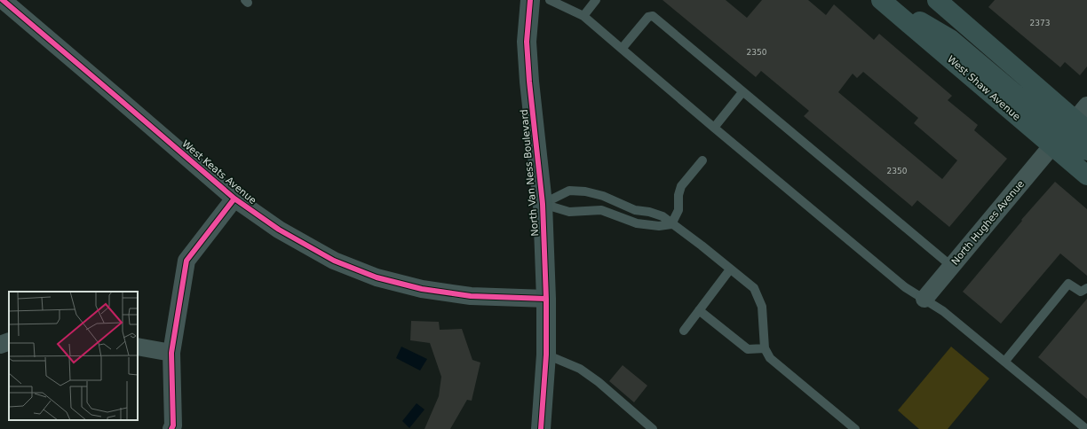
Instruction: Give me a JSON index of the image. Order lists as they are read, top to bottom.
{
  "streets": {
    "main road": ["West Shaw Avenue"],
    "street": ["West Keats Avenue", "North Van Ness Boulevard", "North Hughes Avenue"]
  },
  "crossings": [
    ["West Shaw Avenue", "North Hughes Avenue"],
    ["West Keats Avenue", "North Van Ness Boulevard"]
  ],
  "house_numbers": ["2373", "2350", "2350"]
}
